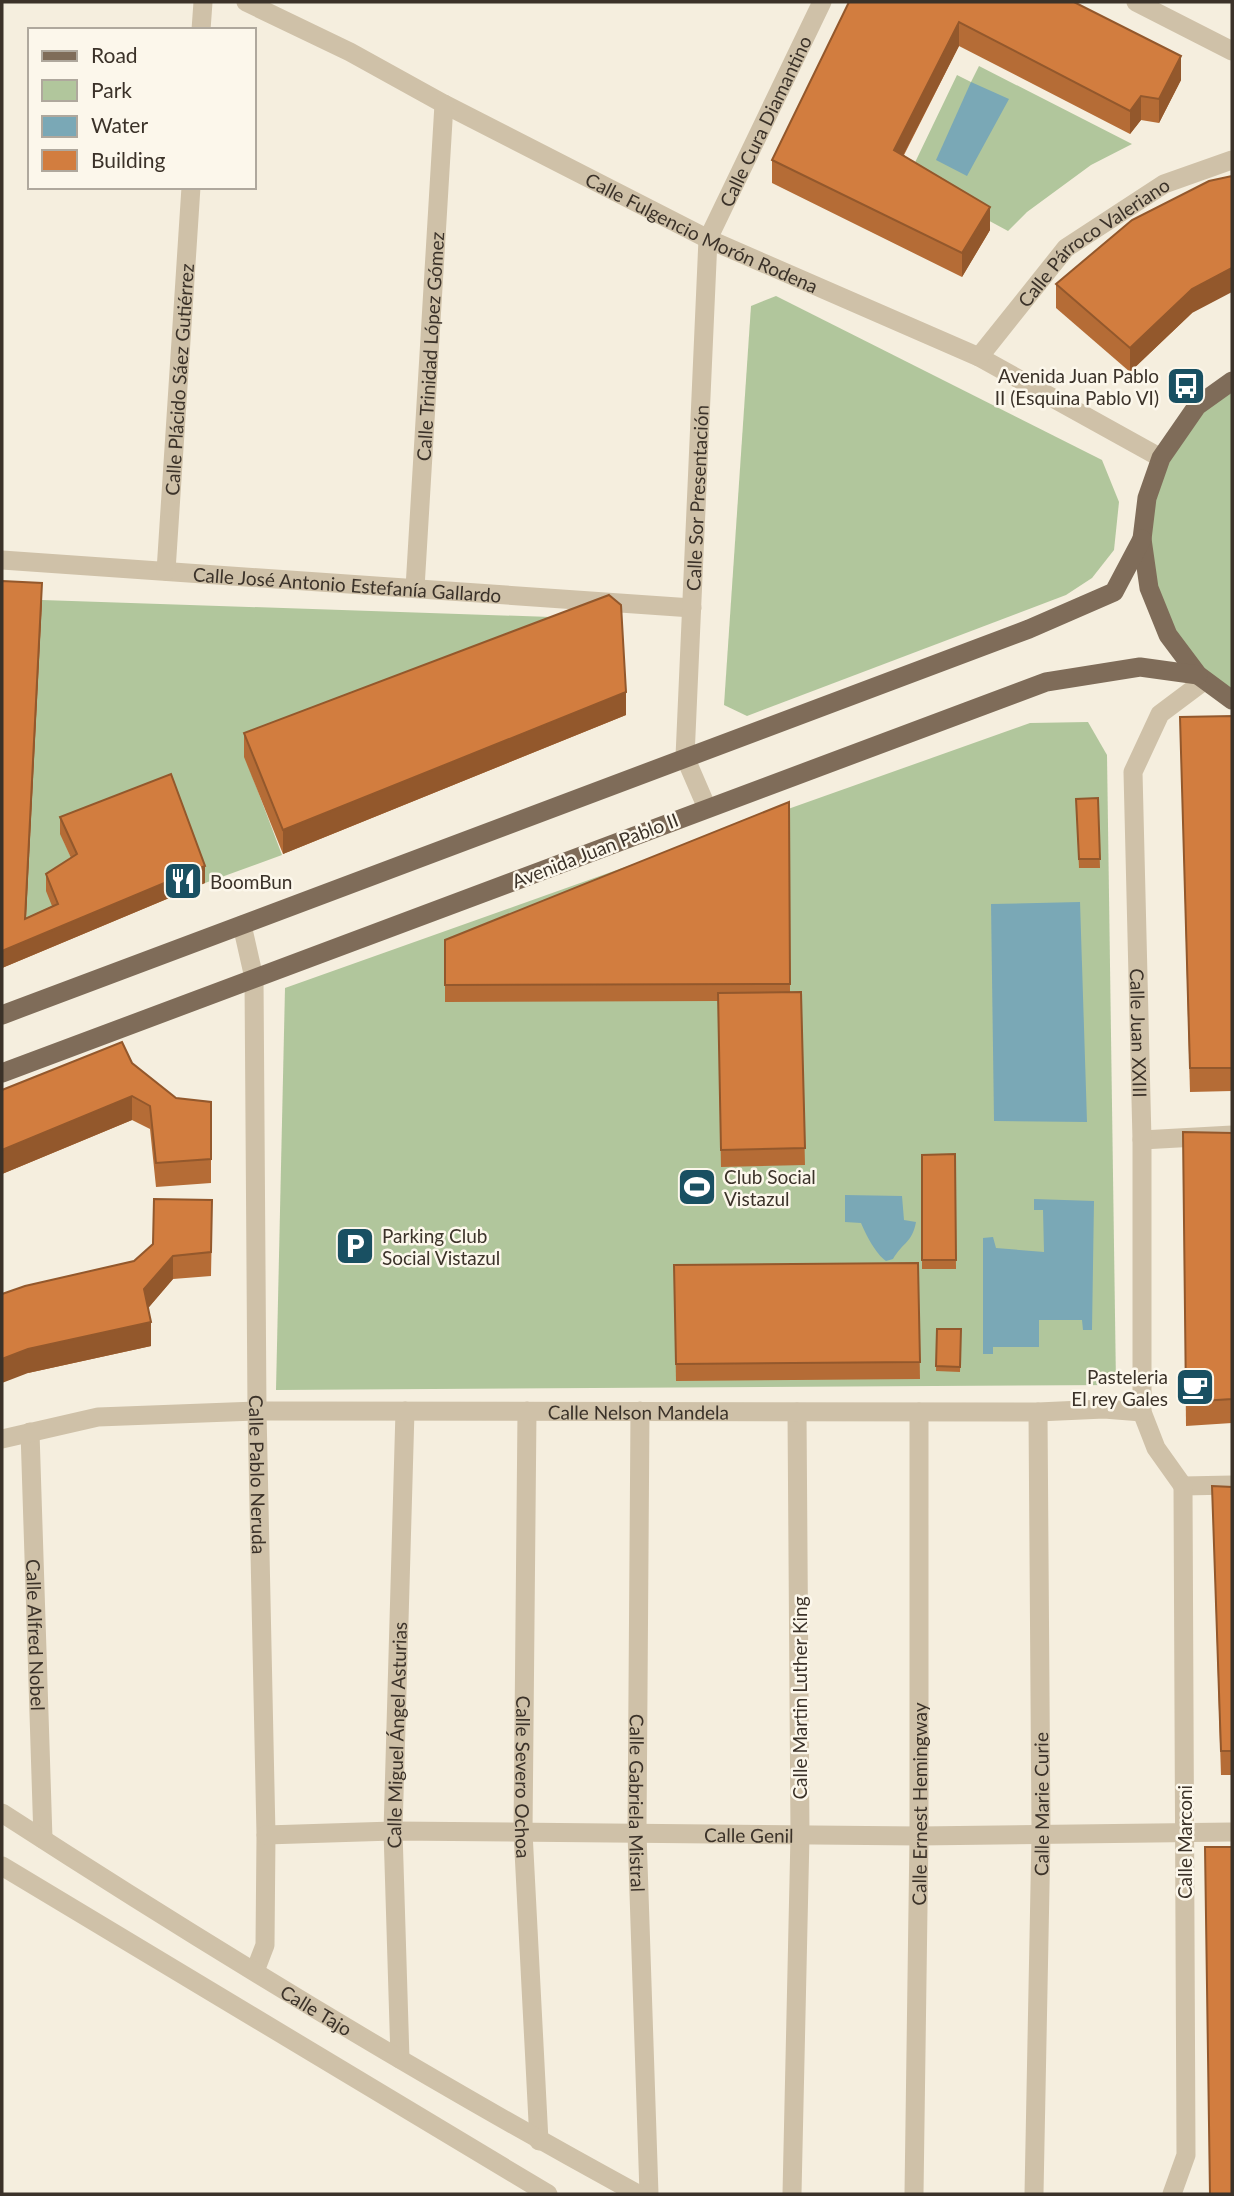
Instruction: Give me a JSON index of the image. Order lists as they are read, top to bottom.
{
  "streets": {
    "main road": ["Avenida Juan Pablo II"],
    "street": [
      "Calle Cura Diamantino",
      "Calle Fulgencio Morón Rodena",
      "Calle Párroco Valeriano",
      "Calle Trinidad López Gómez",
      "Calle Plácido Sáez Gutiérrez",
      "Calle Sor Presentación",
      "Calle José Antonio Estefanía Gallardo",
      "Calle Juan XXIII",
      "Calle Nelson Mandela",
      "Calle Pablo Neruda",
      "Calle Alfred Nobel",
      "Calle Martin Luther King",
      "Calle Miguel Ángel Asturias",
      "Calle Severo Ochoa",
      "Calle Gabriela Mistral",
      "Calle Ernest Hemingway",
      "Calle Marie Curie",
      "Calle Genil",
      "Calle Marconi",
      "Calle Tajo"
    ]
  },
  "crossings": [
    ["Calle Cura Diamantino", "Calle Fulgencio Morón Rodena"],
    ["Calle Cura Diamantino", "Calle Sor Presentación"],
    ["Calle Fulgencio Morón Rodena", "Calle Párroco Valeriano"],
    ["Calle Fulgencio Morón Rodena", "Calle Trinidad López Gómez"],
    ["Calle Fulgencio Morón Rodena", "Calle Sor Presentación"],
    ["Calle Trinidad López Gómez", "Calle José Antonio Estefanía Gallardo"],
    ["Calle Plácido Sáez Gutiérrez", "Calle José Antonio Estefanía Gallardo"],
    ["Calle Sor Presentación", "Calle José Antonio Estefanía Gallardo"],
    ["Avenida Juan Pablo II", "Calle Juan XXIII"],
    ["Avenida Juan Pablo II", "Calle Pablo Neruda"],
    ["Calle Juan XXIII", "Calle Nelson Mandela"],
    ["Calle Nelson Mandela", "Calle Pablo Neruda"],
    ["Calle Nelson Mandela", "Calle Alfred Nobel"],
    ["Calle Nelson Mandela", "Calle Martin Luther King"],
    ["Calle Nelson Mandela", "Calle Miguel Ángel Asturias"],
    ["Calle Nelson Mandela", "Calle Severo Ochoa"],
    ["Calle Nelson Mandela", "Calle Gabriela Mistral"],
    ["Calle Nelson Mandela", "Calle Ernest Hemingway"],
    ["Calle Nelson Mandela", "Calle Marie Curie"],
    ["Calle Pablo Neruda", "Calle Genil"],
    ["Calle Pablo Neruda", "Calle Tajo"],
    ["Calle Alfred Nobel", "Calle Tajo"],
    ["Calle Martin Luther King", "Calle Genil"],
    ["Calle Miguel Ángel Asturias", "Calle Genil"],
    ["Calle Miguel Ángel Asturias", "Calle Tajo"],
    ["Calle Severo Ochoa", "Calle Genil"],
    ["Calle Severo Ochoa", "Calle Tajo"],
    ["Calle Gabriela Mistral", "Calle Genil"],
    ["Calle Ernest Hemingway", "Calle Genil"],
    ["Calle Marie Curie", "Calle Genil"],
    ["Calle Genil", "Calle Marconi"]
  ],
  "places": {
    "bus stop": ["Avenida Juan Pablo II (Esquina Pablo VI)"],
    "restaurant": ["BoomBun"],
    "sports": ["Club Social Vistazul"],
    "parking": ["Parking Club Social Vistazul"],
    "cafe": ["Pasteleria El rey Gales"]
  },
  "legend": [
    "Road",
    "Park",
    "Water",
    "Building"
  ]
}
